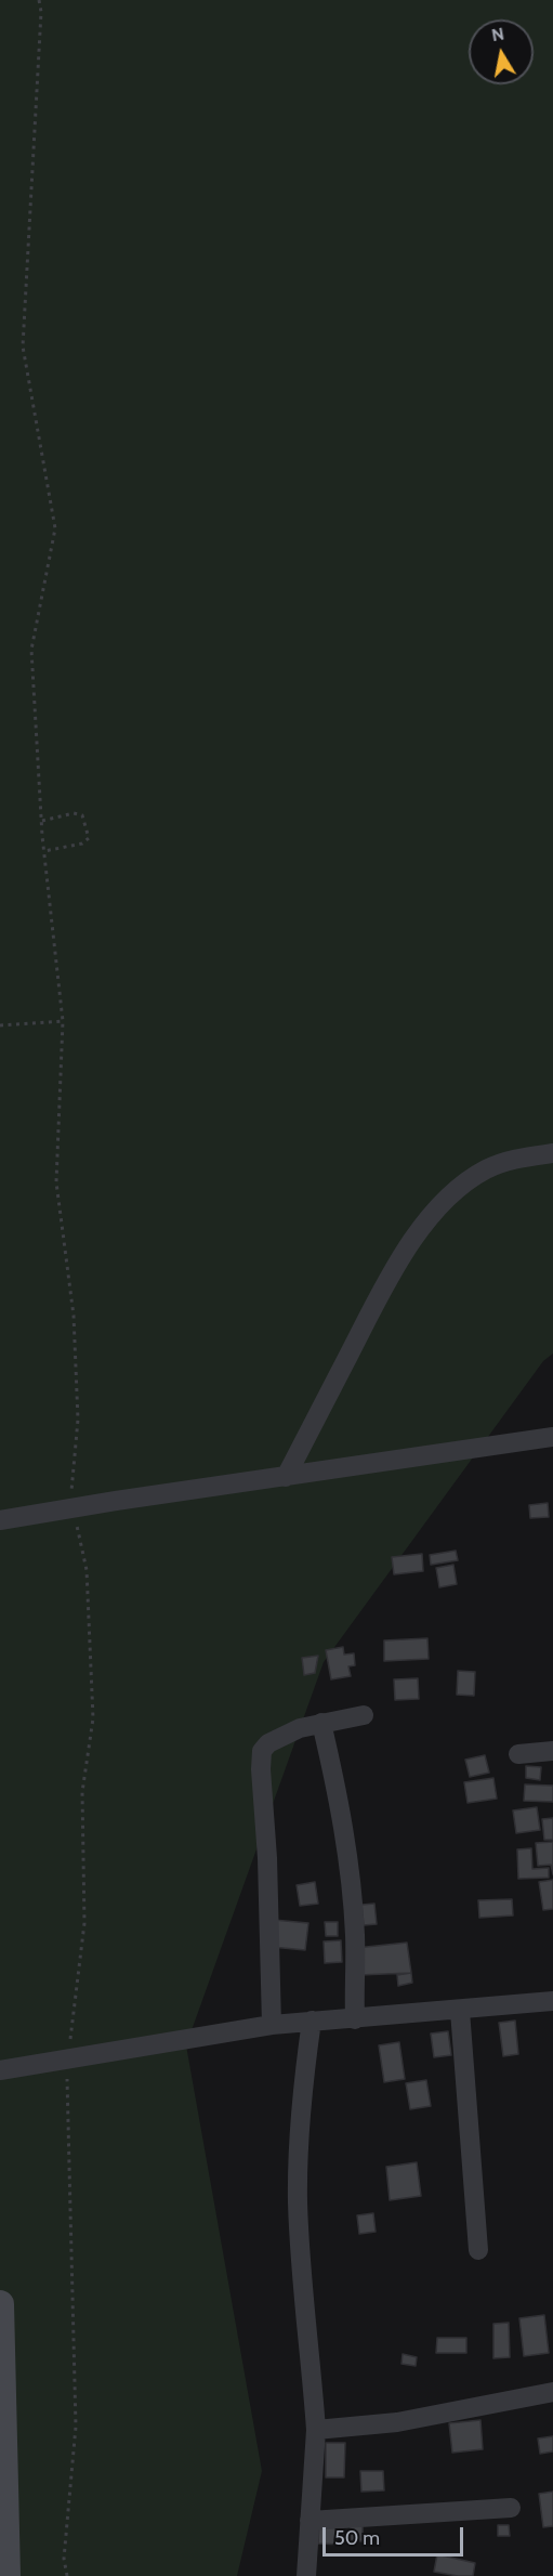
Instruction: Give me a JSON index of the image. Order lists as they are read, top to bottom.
{
  "scale_bar": "50 m",
  "north": "top"
}
